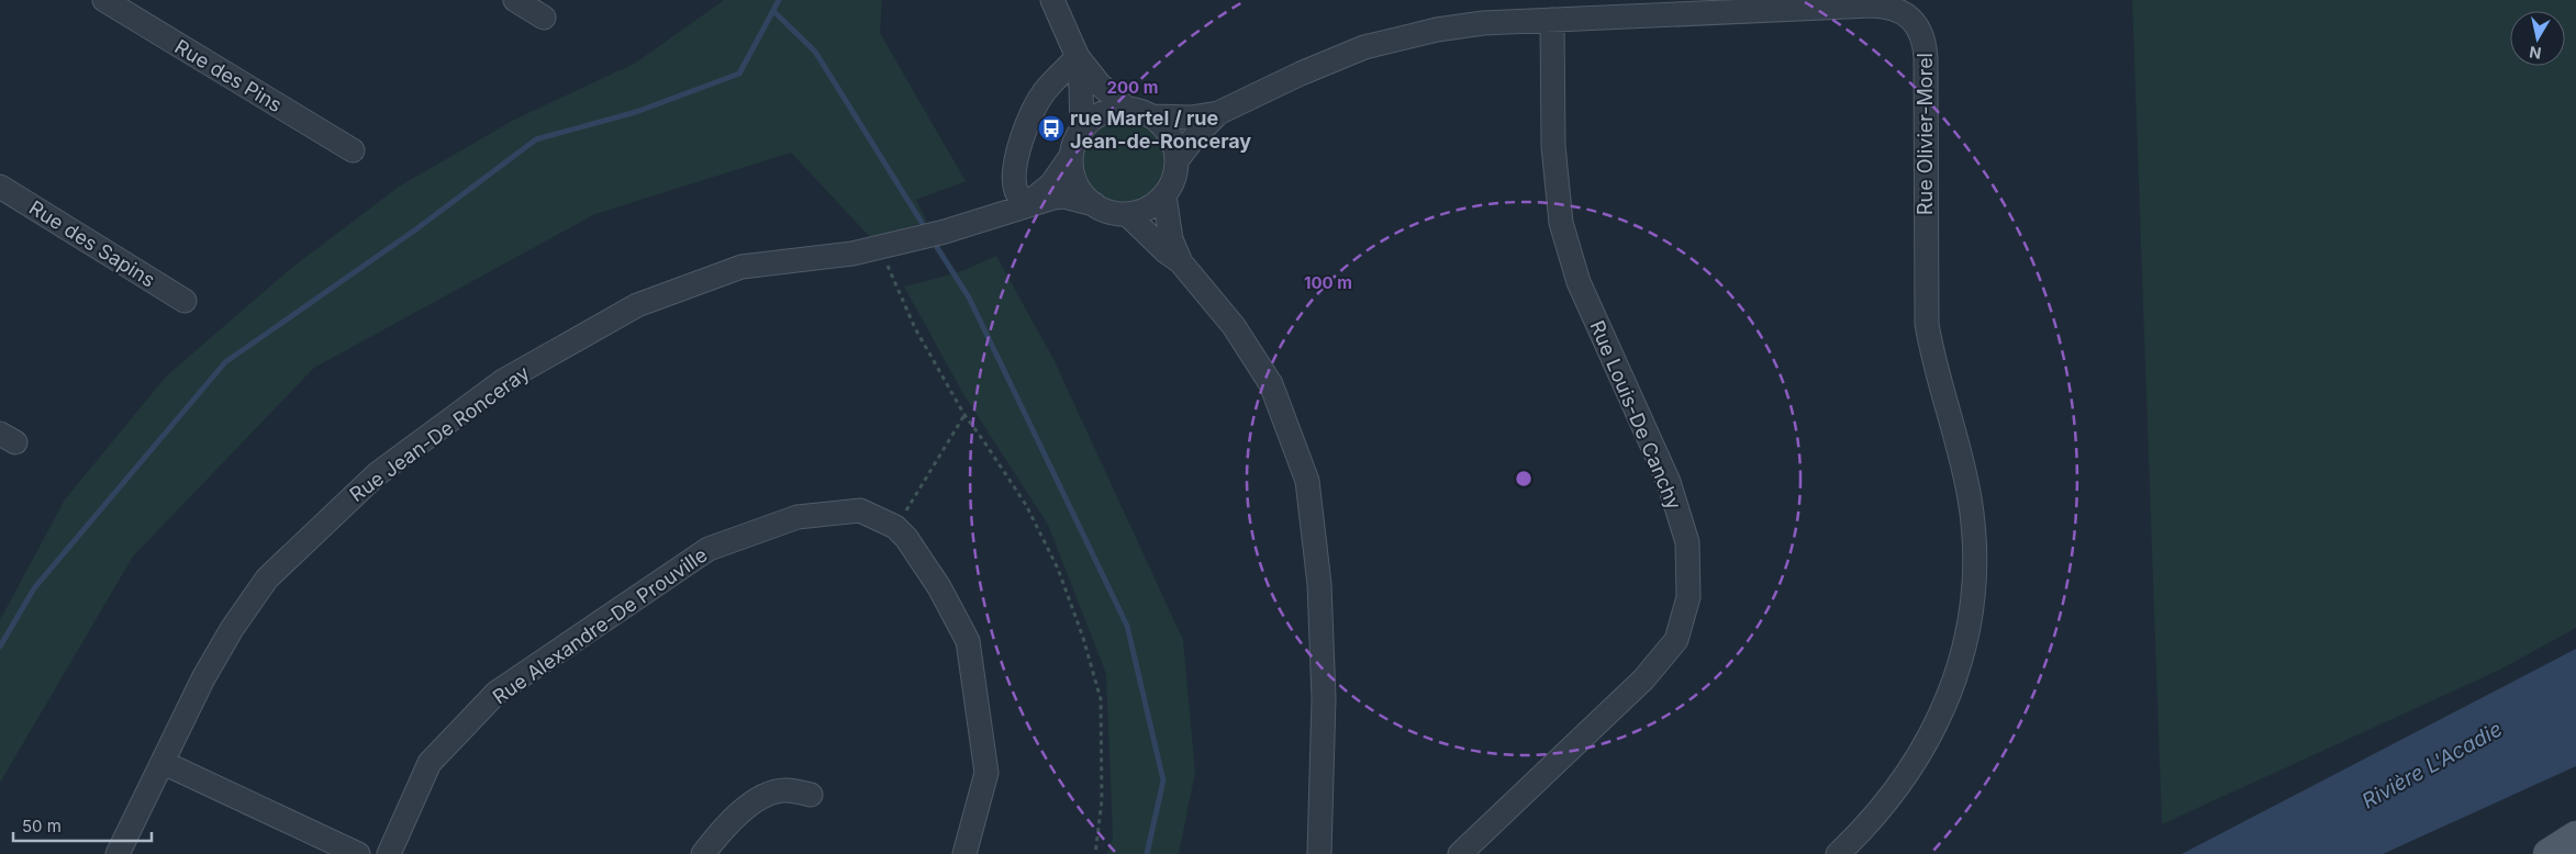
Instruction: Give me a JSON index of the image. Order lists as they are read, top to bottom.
{
  "streets": {
    "street": [
      "Rue des Pins",
      "Rue Olivier-Morel",
      "Rue des Sapins",
      "Rue Louis-De Canchy",
      "Rue Jean-De Ronceray",
      "Rue Alexandre-De Prouville"
    ]
  },
  "crossings": [
    ["Rue Olivier-Morel", "Rue Louis-De Canchy"],
    ["Rue Olivier-Morel", "Rue Jean-De Ronceray"]
  ],
  "water": ["Rivière L'Acadie"],
  "places": {
    "bus stop": ["rue Martel / rue Jean-de-Ronceray"]
  },
  "scale_bar": "50 m",
  "north": "bottom",
  "rings": ["200 m", "100 m"]
}
